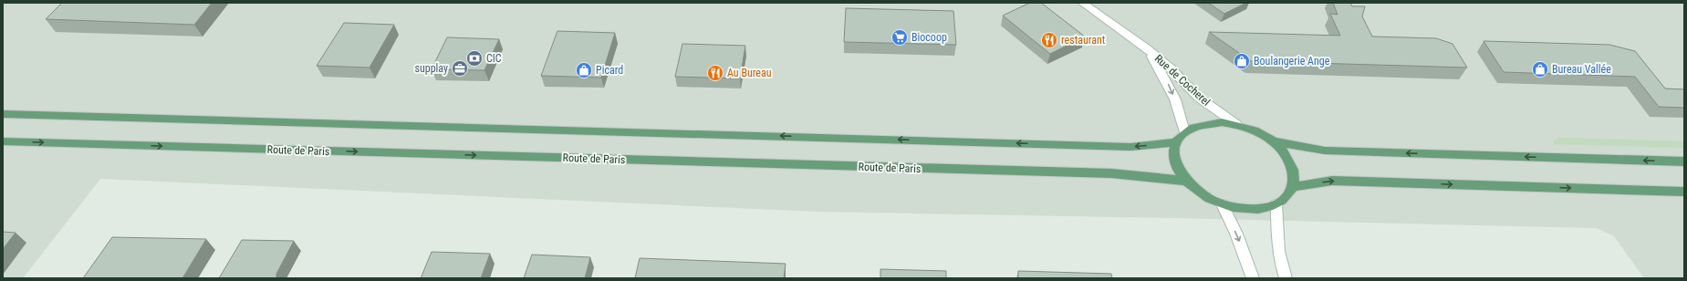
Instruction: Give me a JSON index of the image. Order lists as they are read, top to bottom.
{
  "streets": {
    "main road": ["Route de Paris"],
    "street": ["Rue de Cocherel"]
  },
  "crossings": [
    ["Rue de Cocherel", "Route de Paris"]
  ],
  "places": {
    "supermarket": ["Biocoop"],
    "restaurant": ["restaurant", "Au Bureau"],
    "bank": ["CIC"],
    "shop": ["Boulangerie Ange", "Bureau Vallée", "Picard"],
    "office": ["supplay"]
  }
}
